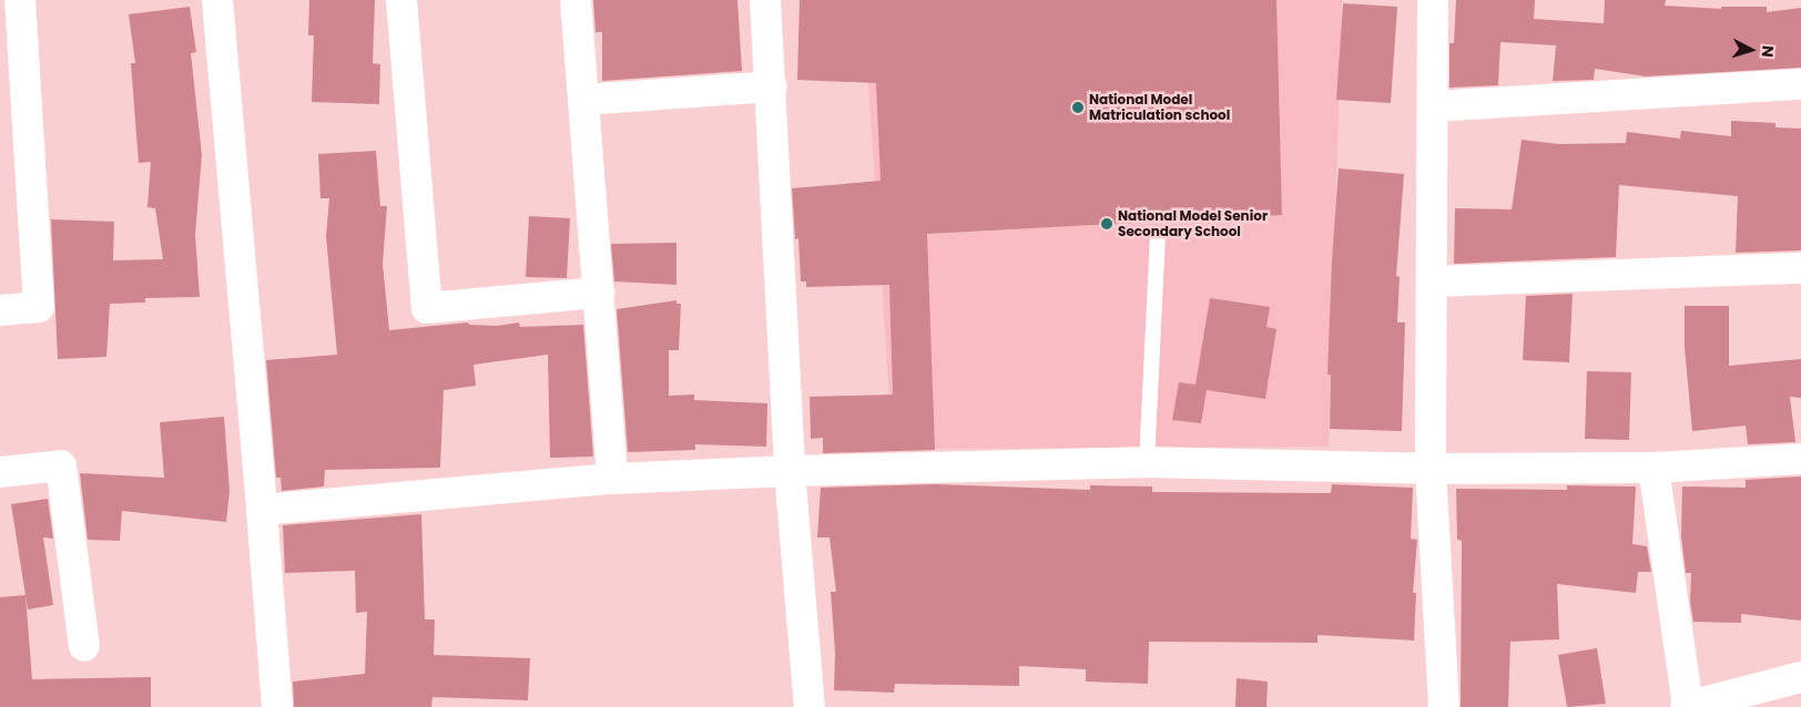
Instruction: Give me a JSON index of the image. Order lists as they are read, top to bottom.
{
  "places": ["National Model Matriculation school", "National Model Senior Secondary School"],
  "north": "right"
}
